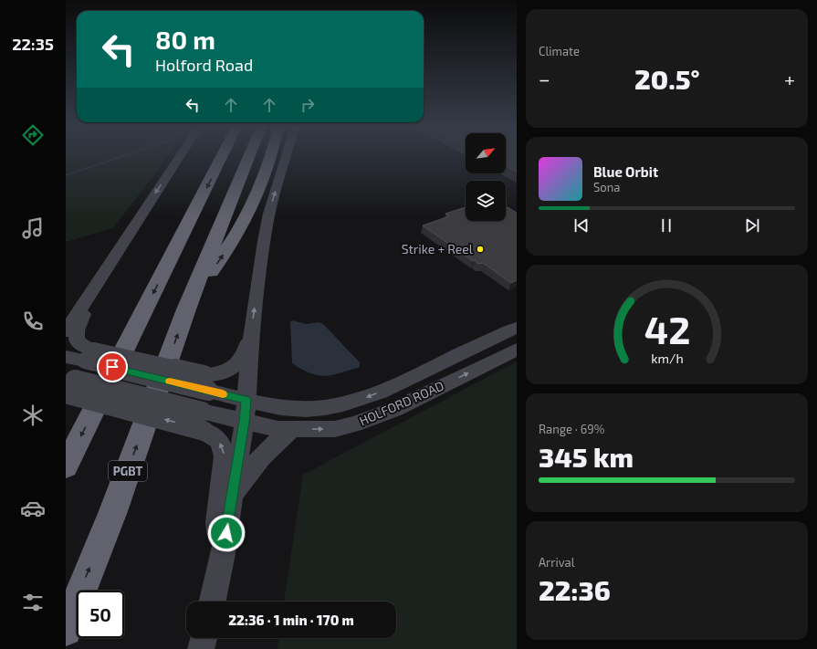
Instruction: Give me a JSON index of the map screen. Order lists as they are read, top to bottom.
{
  "streets": {
    "highway": ["PGBT"],
    "main road": ["HOLFORD ROAD"]
  },
  "places": ["Strike + Reel"],
  "north": "top right",
  "page": {
    "tabs": "22:35",
    "tile": [
      "Climate",
      ["Range · 69%", "345 km"],
      ["Arrival", "22:36"]
    ],
    "turn": ["80 m", "Holford Road"],
    "heat": ["−", "20.5°", "+"],
    "song": ["Blue Orbit", "Sona"],
    "limit": "50",
    "trip": "22:36 · 1 min · 170 m",
    "gauge": ["42", "km/h"]
  }
}
